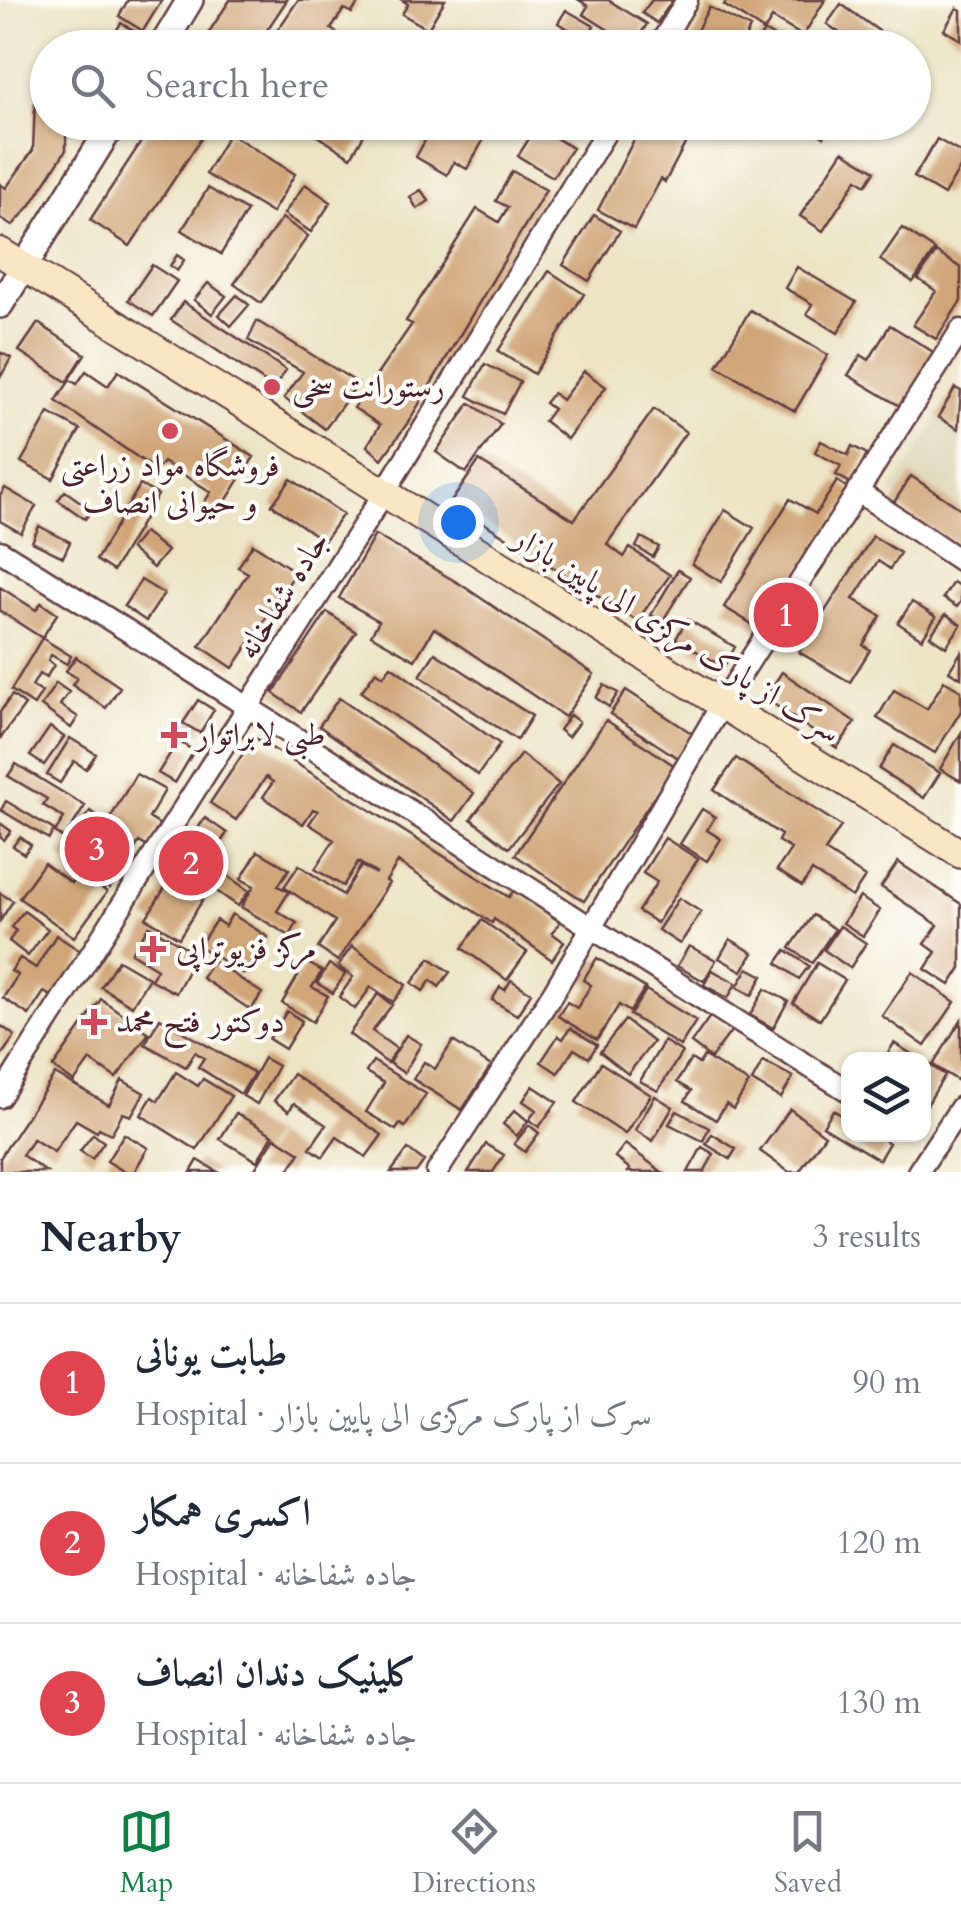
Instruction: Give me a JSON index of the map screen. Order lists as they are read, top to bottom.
{
  "streets": {
    "main road": ["سرک از پارک مرکزی الی پایین بازار"],
    "street": ["جاده شفاخانه"]
  },
  "crossings": [
    ["جاده شفاخانه", "سرک از پارک مرکزی الی پایین بازار"]
  ],
  "places": {
    "other": ["رستورانت سخی", "فروشگاه مواد زراعتی و حیوانی انصاف"],
    "health": ["طبی لابراتوار", "مرکز فزیوتراپی", "دوکتور فتح محمد"]
  },
  "page": {
    "search": "Search here",
    "pins": ["1", "3", "2"],
    "heading": ["Nearby", "3 results"],
    "list": [
      {
        "mark": "1",
        "name": "طبابت یونانی",
        "note": "Hospital · سرک از پارک مرکزی الی پایین بازار",
        "value": "90 m"
      },
      {
        "mark": "2",
        "name": "اکسری همکار",
        "note": "Hospital · جاده شفاخانه",
        "value": "120 m"
      },
      {
        "mark": "3",
        "name": "کلینیک دندان انصاف",
        "note": "Hospital · جاده شفاخانه",
        "value": "130 m"
      }
    ],
    "nav": ["Map", "Directions", "Saved"]
  }
}
